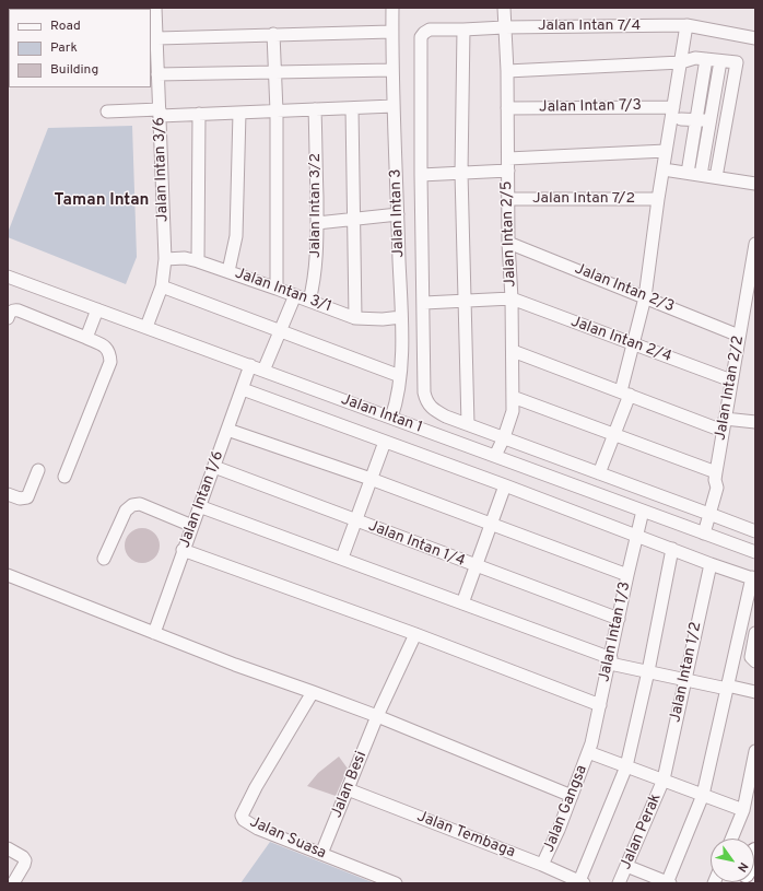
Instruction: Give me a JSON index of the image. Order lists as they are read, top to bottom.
{
  "streets": {
    "street": [
      "Jalan Intan 7/4",
      "Jalan Intan 7/3",
      "Jalan Intan 3/6",
      "Jalan Intan 7/2",
      "Jalan Intan 3/2",
      "Jalan Intan 3",
      "Jalan Intan 2/5",
      "Jalan Intan 2/3",
      "Jalan Intan 3/1",
      "Jalan Intan 2/4",
      "Jalan Intan 2/2",
      "Jalan Intan 1",
      "Jalan Intan 1/6",
      "Jalan Intan 1/4",
      "Jalan Intan 1/3",
      "Jalan Intan 1/2",
      "Jalan Besi",
      "Jalan Gangsa",
      "Jalan Perak",
      "Jalan Tembaga",
      "Jalan Suasa"
    ]
  },
  "crossings": [
    ["Jalan Intan 7/4", "Jalan Intan 2/5"],
    ["Jalan Intan 7/3", "Jalan Intan 2/5"],
    ["Jalan Intan 3/6", "Jalan Intan 3/1"],
    ["Jalan Intan 3/6", "Jalan Intan 1"],
    ["Jalan Intan 7/2", "Jalan Intan 2/5"],
    ["Jalan Intan 3/2", "Jalan Intan 3/1"],
    ["Jalan Intan 3", "Jalan Intan 3/1"],
    ["Jalan Intan 3", "Jalan Intan 1"],
    ["Jalan Intan 2/5", "Jalan Intan 2/3"],
    ["Jalan Intan 2/5", "Jalan Intan 2/4"],
    ["Jalan Intan 2/5", "Jalan Intan 1"],
    ["Jalan Intan 2/3", "Jalan Intan 2/2"],
    ["Jalan Intan 2/4", "Jalan Intan 2/2"],
    ["Jalan Intan 2/2", "Jalan Intan 1"],
    ["Jalan Intan 1", "Jalan Intan 1/6"],
    ["Jalan Intan 1", "Jalan Intan 1/3"],
    ["Jalan Intan 1/6", "Jalan Intan 1/4"],
    ["Jalan Intan 1/4", "Jalan Intan 1/3"],
    ["Jalan Intan 1/3", "Jalan Gangsa"],
    ["Jalan Intan 1/2", "Jalan Perak"],
    ["Jalan Besi", "Jalan Tembaga"],
    ["Jalan Besi", "Jalan Suasa"],
    ["Jalan Gangsa", "Jalan Tembaga"]
  ],
  "districts": ["Taman Intan"],
  "legend": ["Road", "Park", "Building"],
  "north": "bottom right"
}
